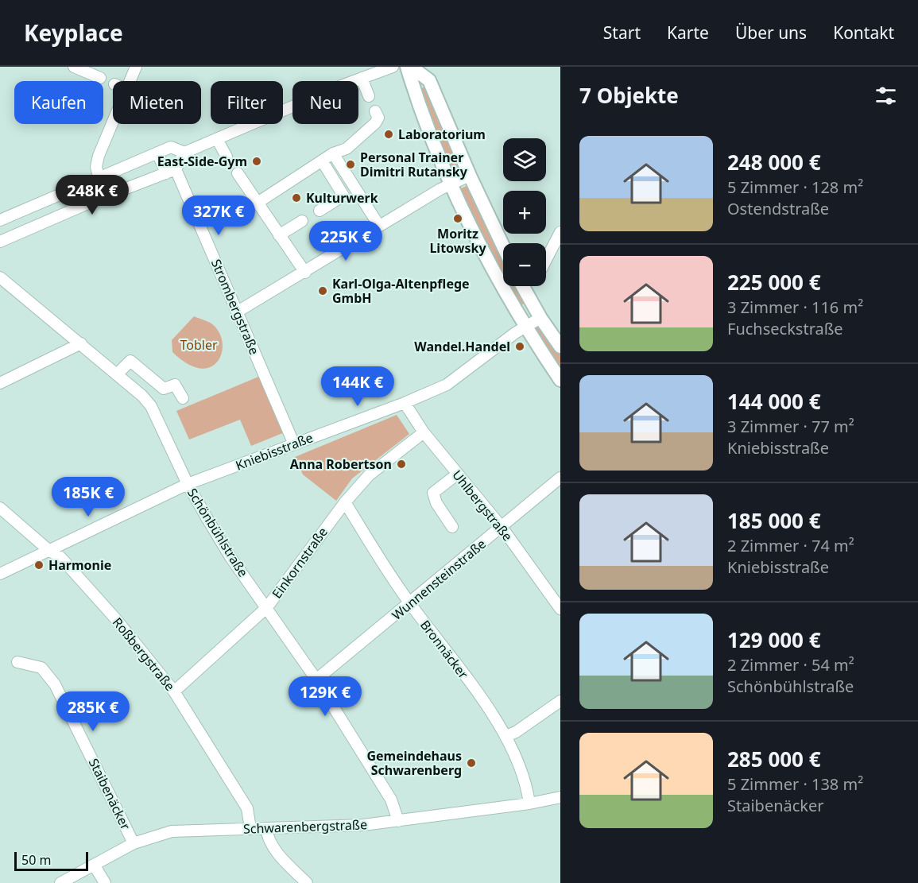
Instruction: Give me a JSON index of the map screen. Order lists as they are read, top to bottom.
{
  "streets": {
    "street": [
      "Strombergstraße",
      "Kniebisstraße",
      "Uhlbergstraße",
      "Schönbühlstraße",
      "Einkornstraße",
      "Wunnensteinstraße",
      "Bronnäcker",
      "Roßbergstraße",
      "Staibenäcker",
      "Schwarenbergstraße"
    ]
  },
  "crossings": [
    ["Strombergstraße", "Kniebisstraße"],
    ["Kniebisstraße", "Uhlbergstraße"],
    ["Kniebisstraße", "Schönbühlstraße"],
    ["Kniebisstraße", "Roßbergstraße"],
    ["Uhlbergstraße", "Einkornstraße"],
    ["Uhlbergstraße", "Wunnensteinstraße"],
    ["Schönbühlstraße", "Einkornstraße"],
    ["Schönbühlstraße", "Wunnensteinstraße"],
    ["Schönbühlstraße", "Schwarenbergstraße"],
    ["Einkornstraße", "Bronnäcker"],
    ["Einkornstraße", "Roßbergstraße"],
    ["Wunnensteinstraße", "Bronnäcker"],
    ["Bronnäcker", "Schwarenbergstraße"],
    ["Roßbergstraße", "Schwarenbergstraße"],
    ["Staibenäcker", "Schwarenbergstraße"]
  ],
  "parks": ["Tobler"],
  "places": [
    "Laboratorium",
    "East-Side-Gym",
    "Personal Trainer Dimitri Rutansky",
    "Kulturwerk",
    "Moritz Litowsky",
    "Karl-Olga-Altenpflege GmbH",
    "Wandel.Handel",
    "Anna Robertson",
    "Harmonie",
    "Gemeindehaus Schwarenberg"
  ],
  "scale_bar": "50 m",
  "page": {
    "header": "Keyplace",
    "nav": [
      "Start",
      "Karte",
      "Über uns",
      "Kontakt"
    ],
    "heading": "7 Objekte",
    "chip": [
      "Kaufen",
      "Mieten",
      "Filter",
      "Neu"
    ],
    "list": [
      {
        "name": "248 000 €",
        "note": "5 Zimmer · 128 m² · Ostendstraße"
      },
      {
        "name": "225 000 €",
        "note": "3 Zimmer · 116 m² · Fuchseckstraße"
      },
      {
        "name": "144 000 €",
        "note": "3 Zimmer · 77 m² · Kniebisstraße"
      },
      {
        "name": "185 000 €",
        "note": "2 Zimmer · 74 m² · Kniebisstraße"
      },
      {
        "name": "129 000 €",
        "note": "2 Zimmer · 54 m² · Schönbühlstraße"
      },
      {
        "name": "285 000 €",
        "note": "5 Zimmer · 138 m² · Staibenäcker"
      }
    ],
    "map_buttons": ["+", "−"],
    "price": [
      "248K €",
      "327K €",
      "225K €",
      "144K €",
      "185K €",
      "129K €",
      "285K €"
    ],
    "scale": "50 m"
  }
}
